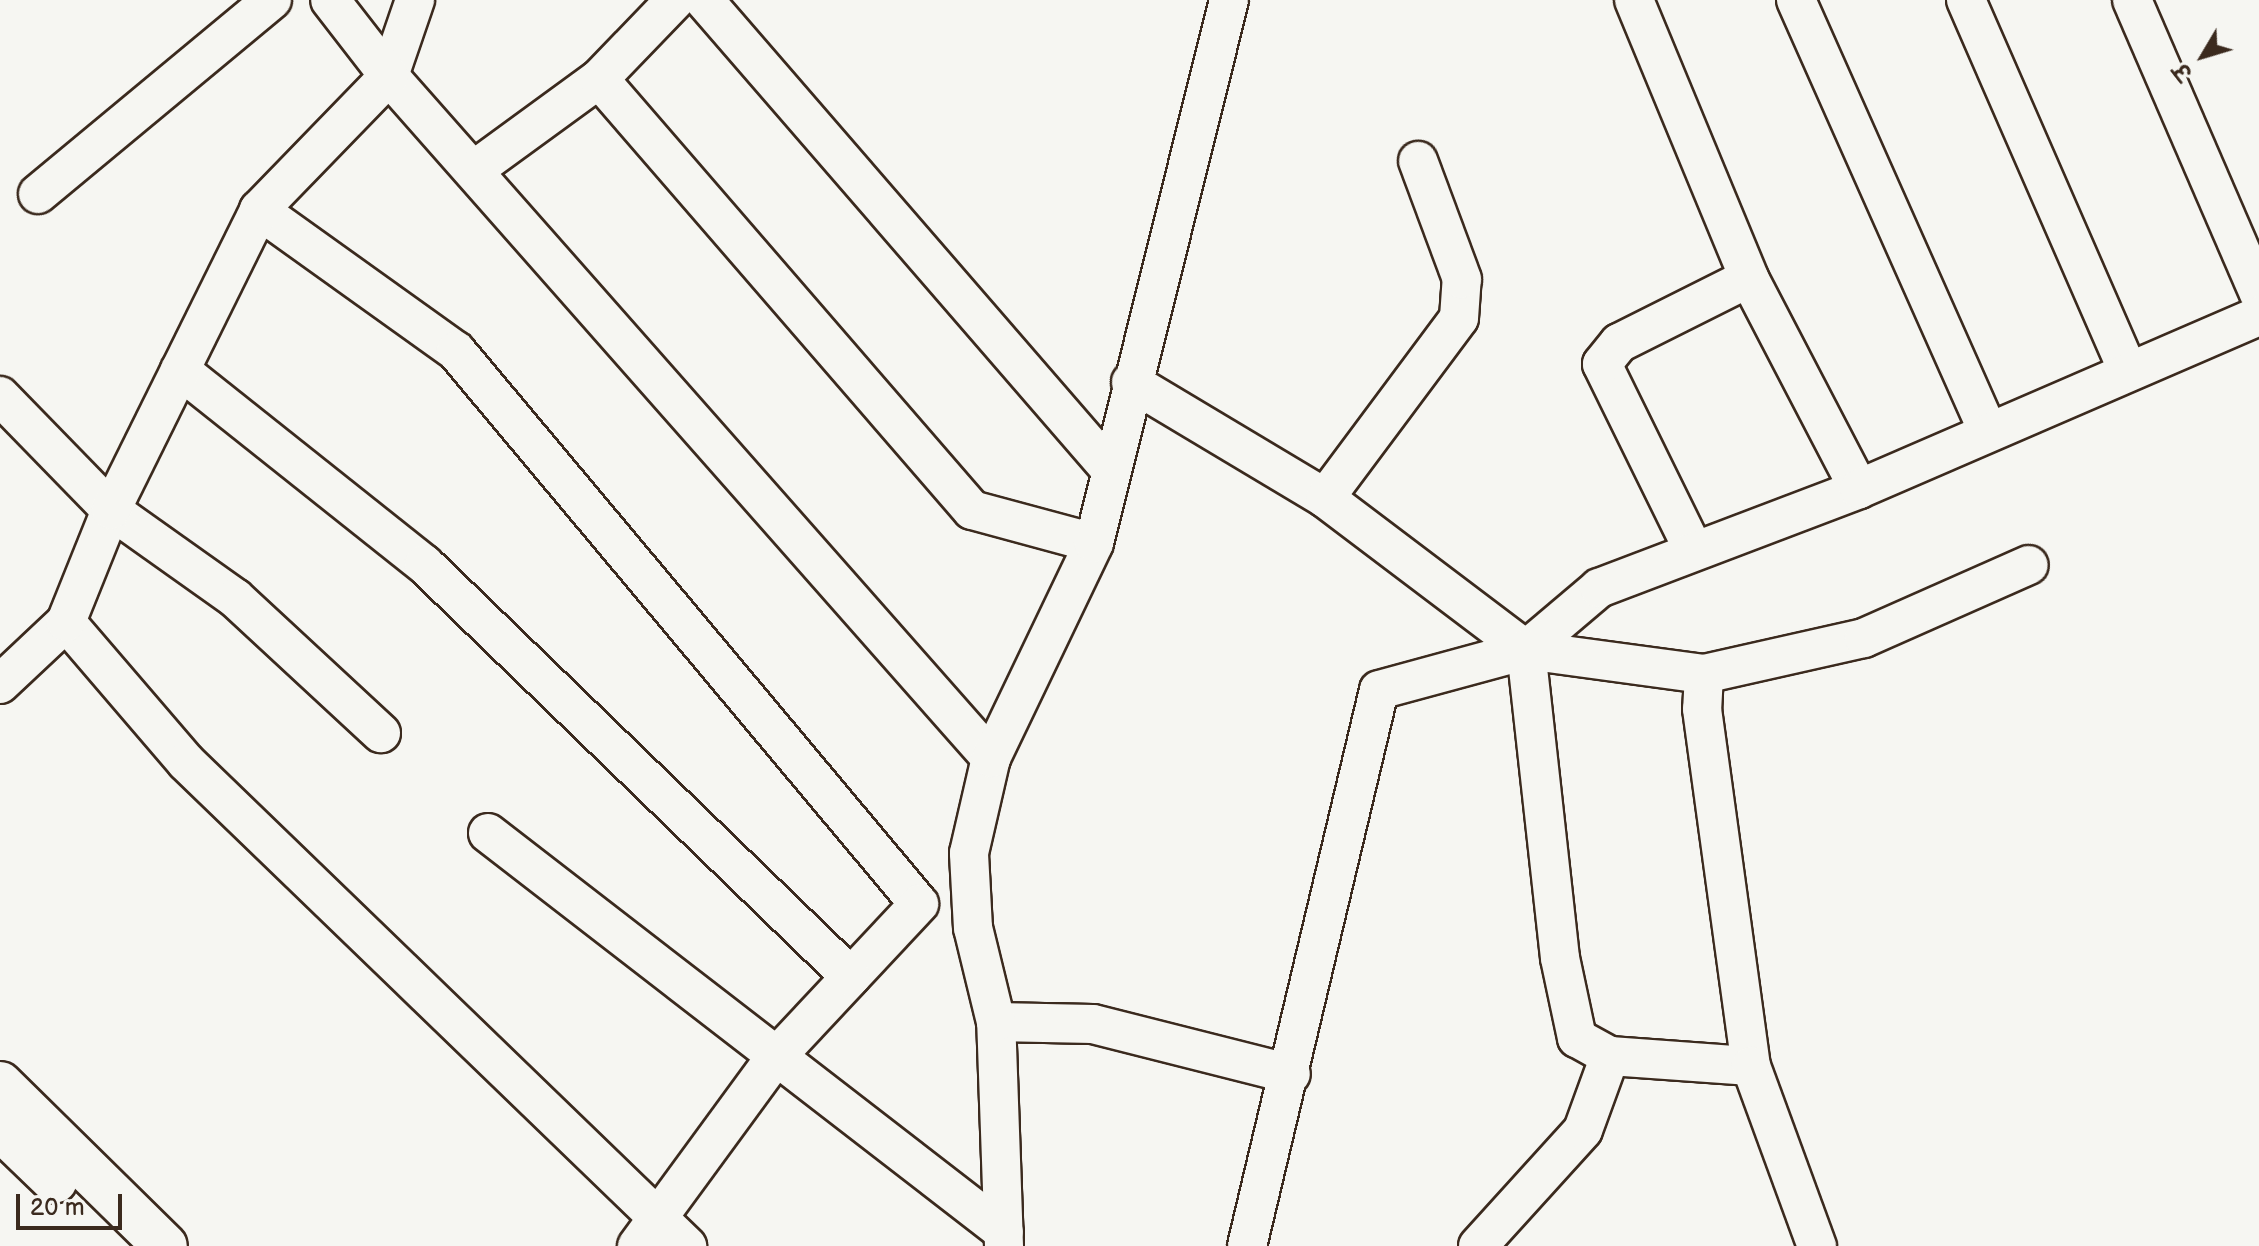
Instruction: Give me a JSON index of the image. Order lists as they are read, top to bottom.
{
  "scale_bar": "20 m",
  "north": "bottom left"
}
